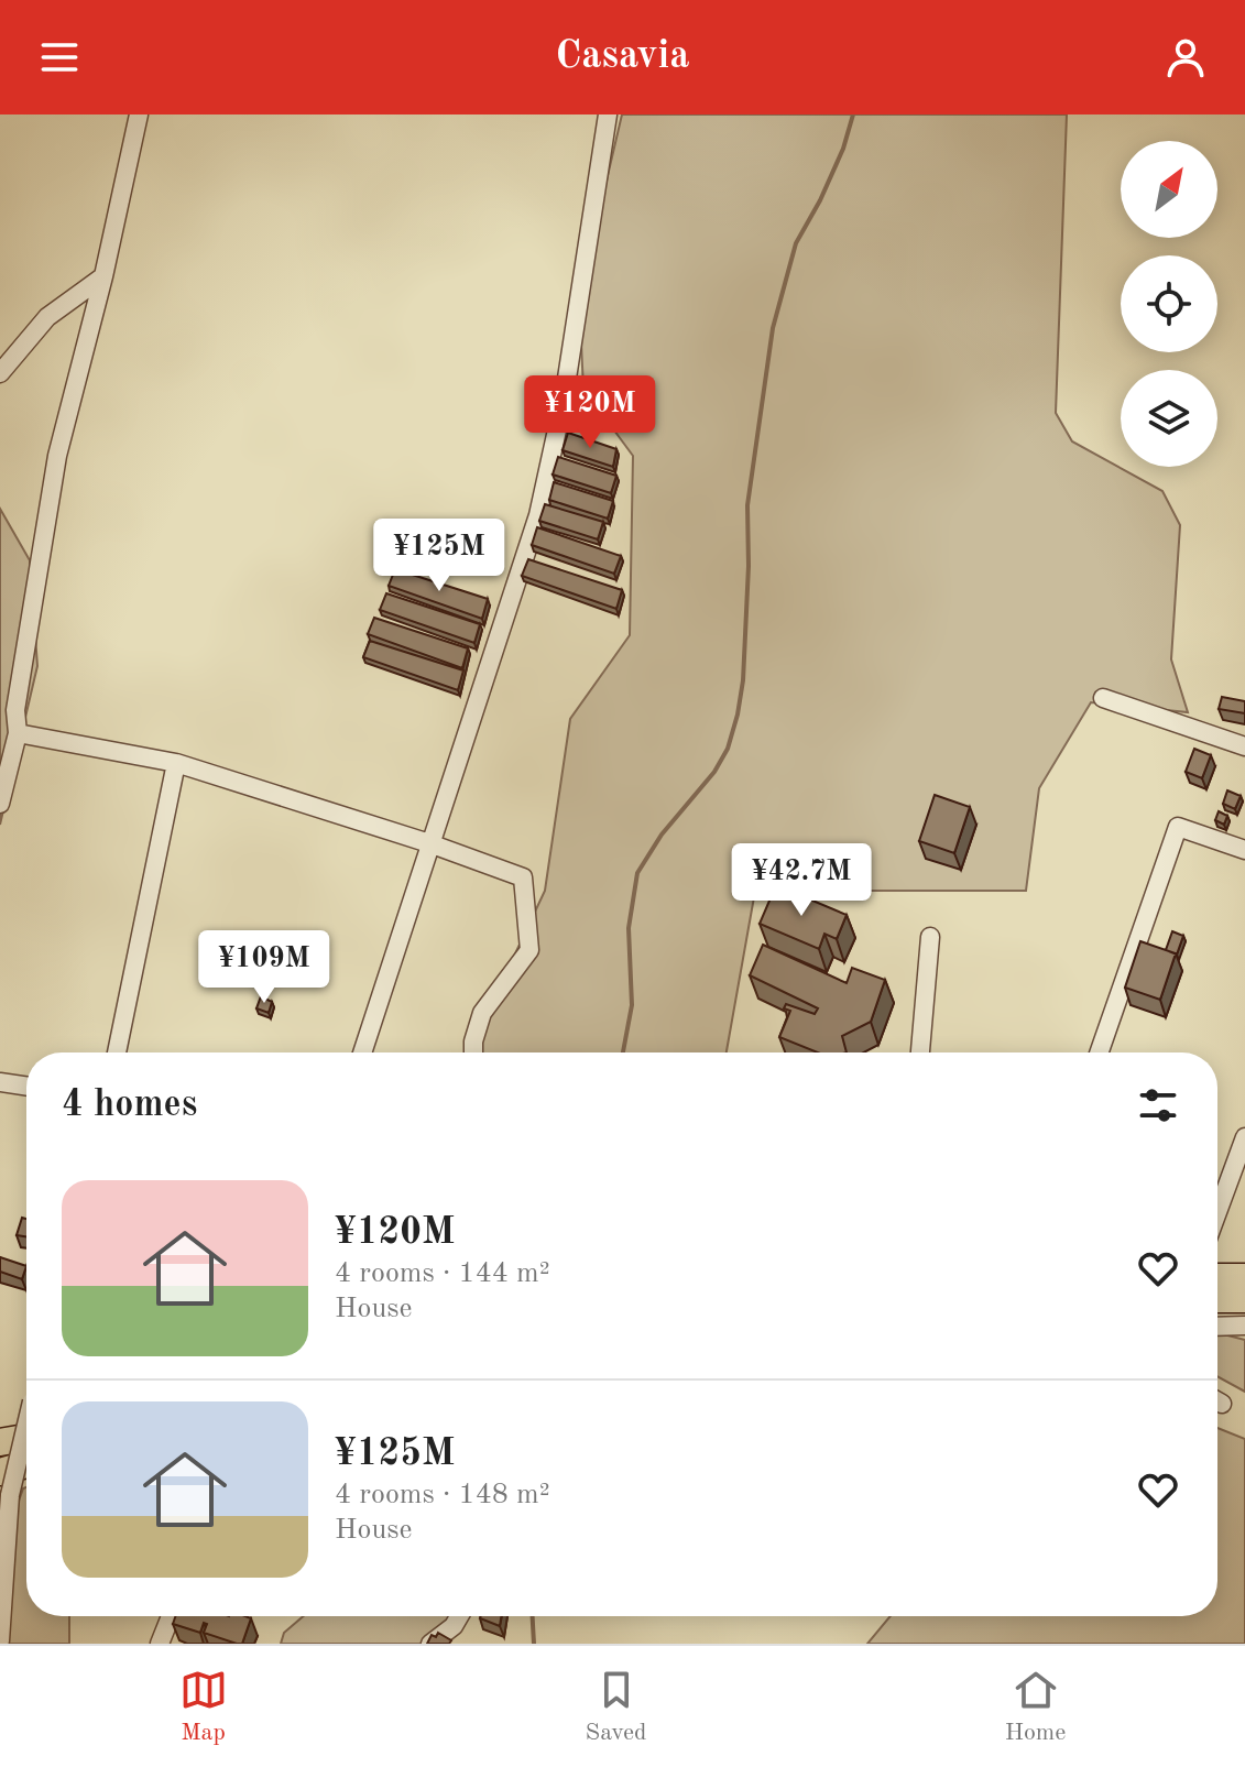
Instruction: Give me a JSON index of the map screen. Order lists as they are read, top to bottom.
{
  "north": "top right",
  "page": {
    "header": "Casavia",
    "price": [
      "¥120M",
      "¥125M",
      "¥42.7M",
      "¥109M"
    ],
    "heading": "4 homes",
    "list": [
      {
        "name": "¥120M",
        "note": "4 rooms · 144 m² · House"
      },
      {
        "name": "¥125M",
        "note": "4 rooms · 148 m² · House"
      }
    ],
    "tabs": ["Map", "Saved", "Home"]
  }
}
